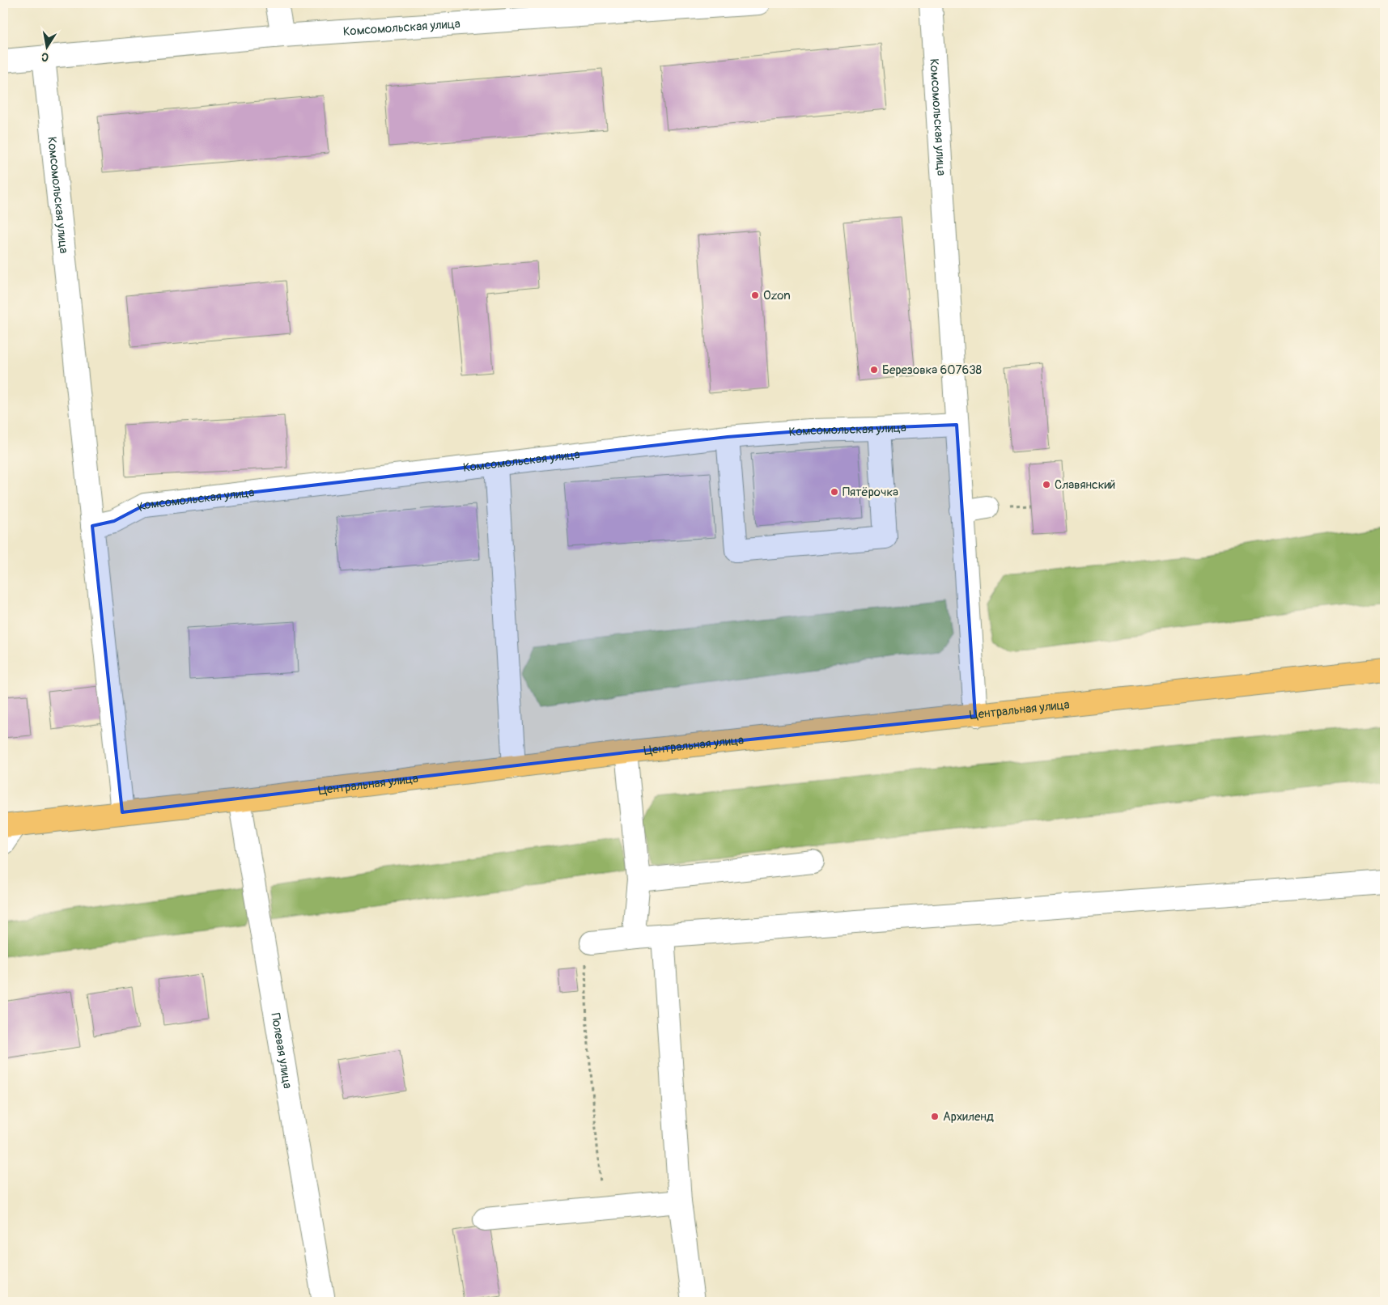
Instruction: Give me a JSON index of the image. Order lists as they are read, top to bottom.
{
  "streets": {
    "main road": ["Центральная улица"],
    "street": ["Комсомольская улица", "Полевая улица"]
  },
  "crossings": [
    ["Комсомольская улица", "Центральная улица"],
    ["Центральная улица", "Полевая улица"]
  ],
  "places": [
    "Ozon",
    "Березовка 607638",
    "Славянский",
    "Пятёрочка",
    "Архиленд"
  ],
  "north": "bottom"
}
